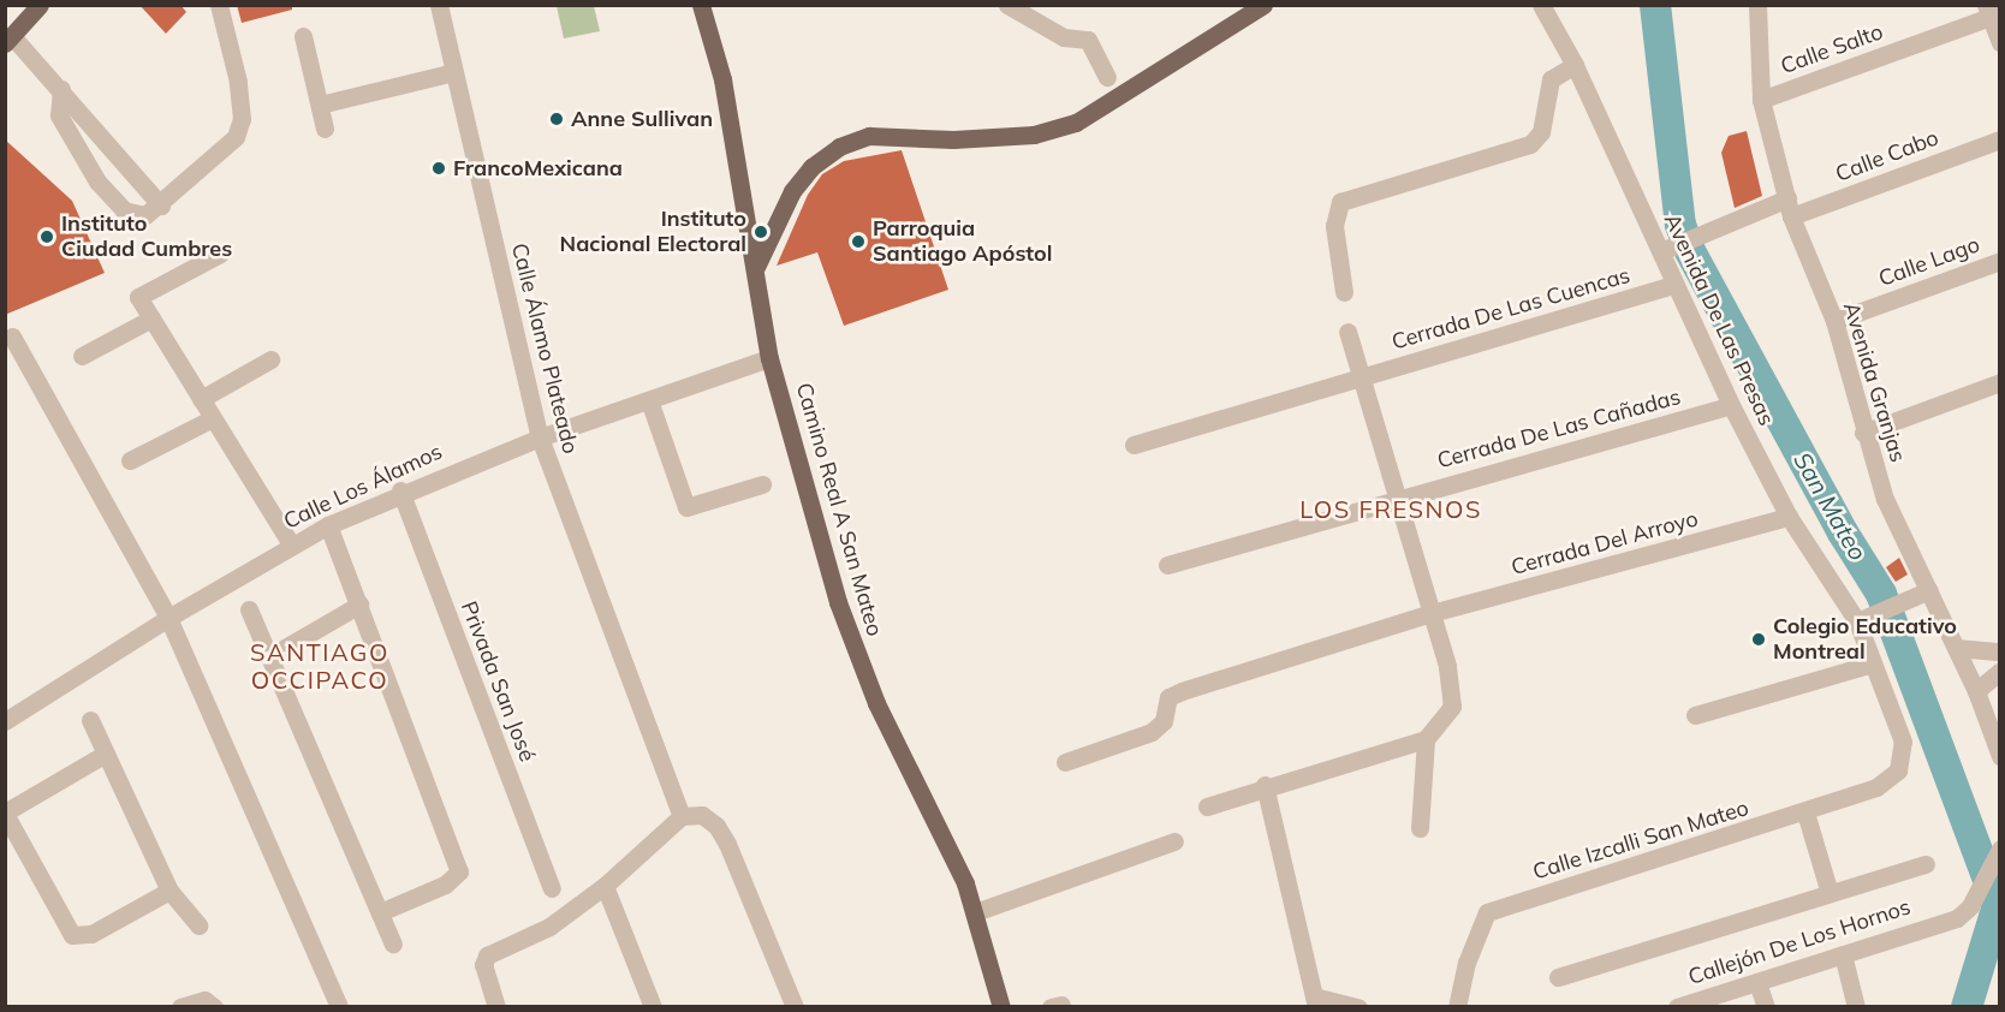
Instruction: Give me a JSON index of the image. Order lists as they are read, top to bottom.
{
  "streets": {
    "main road": ["Camino Real A San Mateo"],
    "street": [
      "Calle Salto",
      "Calle Cabo",
      "Calle Lago",
      "Cerrada De Las Cuencas",
      "Avenida De Las Presas",
      "Calle Álamo Plateado",
      "Avenida Granjas",
      "Cerrada De Las Cañadas",
      "Calle Los Álamos",
      "Cerrada Del Arroyo",
      "Privada San José",
      "Calle Izcalli San Mateo",
      "Callejón De Los Hornos"
    ]
  },
  "crossings": [
    ["Calle Salto", "Avenida Granjas"],
    ["Calle Cabo", "Avenida De Las Presas"],
    ["Calle Cabo", "Avenida Granjas"],
    ["Calle Lago", "Avenida Granjas"],
    ["Cerrada De Las Cuencas", "Avenida De Las Presas"],
    ["Avenida De Las Presas", "Cerrada De Las Cañadas"],
    ["Avenida De Las Presas", "Cerrada Del Arroyo"],
    ["Avenida De Las Presas", "Calle Izcalli San Mateo"],
    ["Calle Álamo Plateado", "Calle Los Álamos"],
    ["Calle Los Álamos", "Camino Real A San Mateo"],
    ["Calle Los Álamos", "Privada San José"]
  ],
  "districts": ["LOS FRESNOS", "SANTIAGO OCCIPACO"],
  "water": ["San Mateo"],
  "places": [
    "Anne Sullivan",
    "FrancoMexicana",
    "Instituto Nacional Electoral",
    "Instituto Ciudad Cumbres",
    "Parroquia Santiago Apóstol",
    "Colegio Educativo Montreal"
  ]
}
